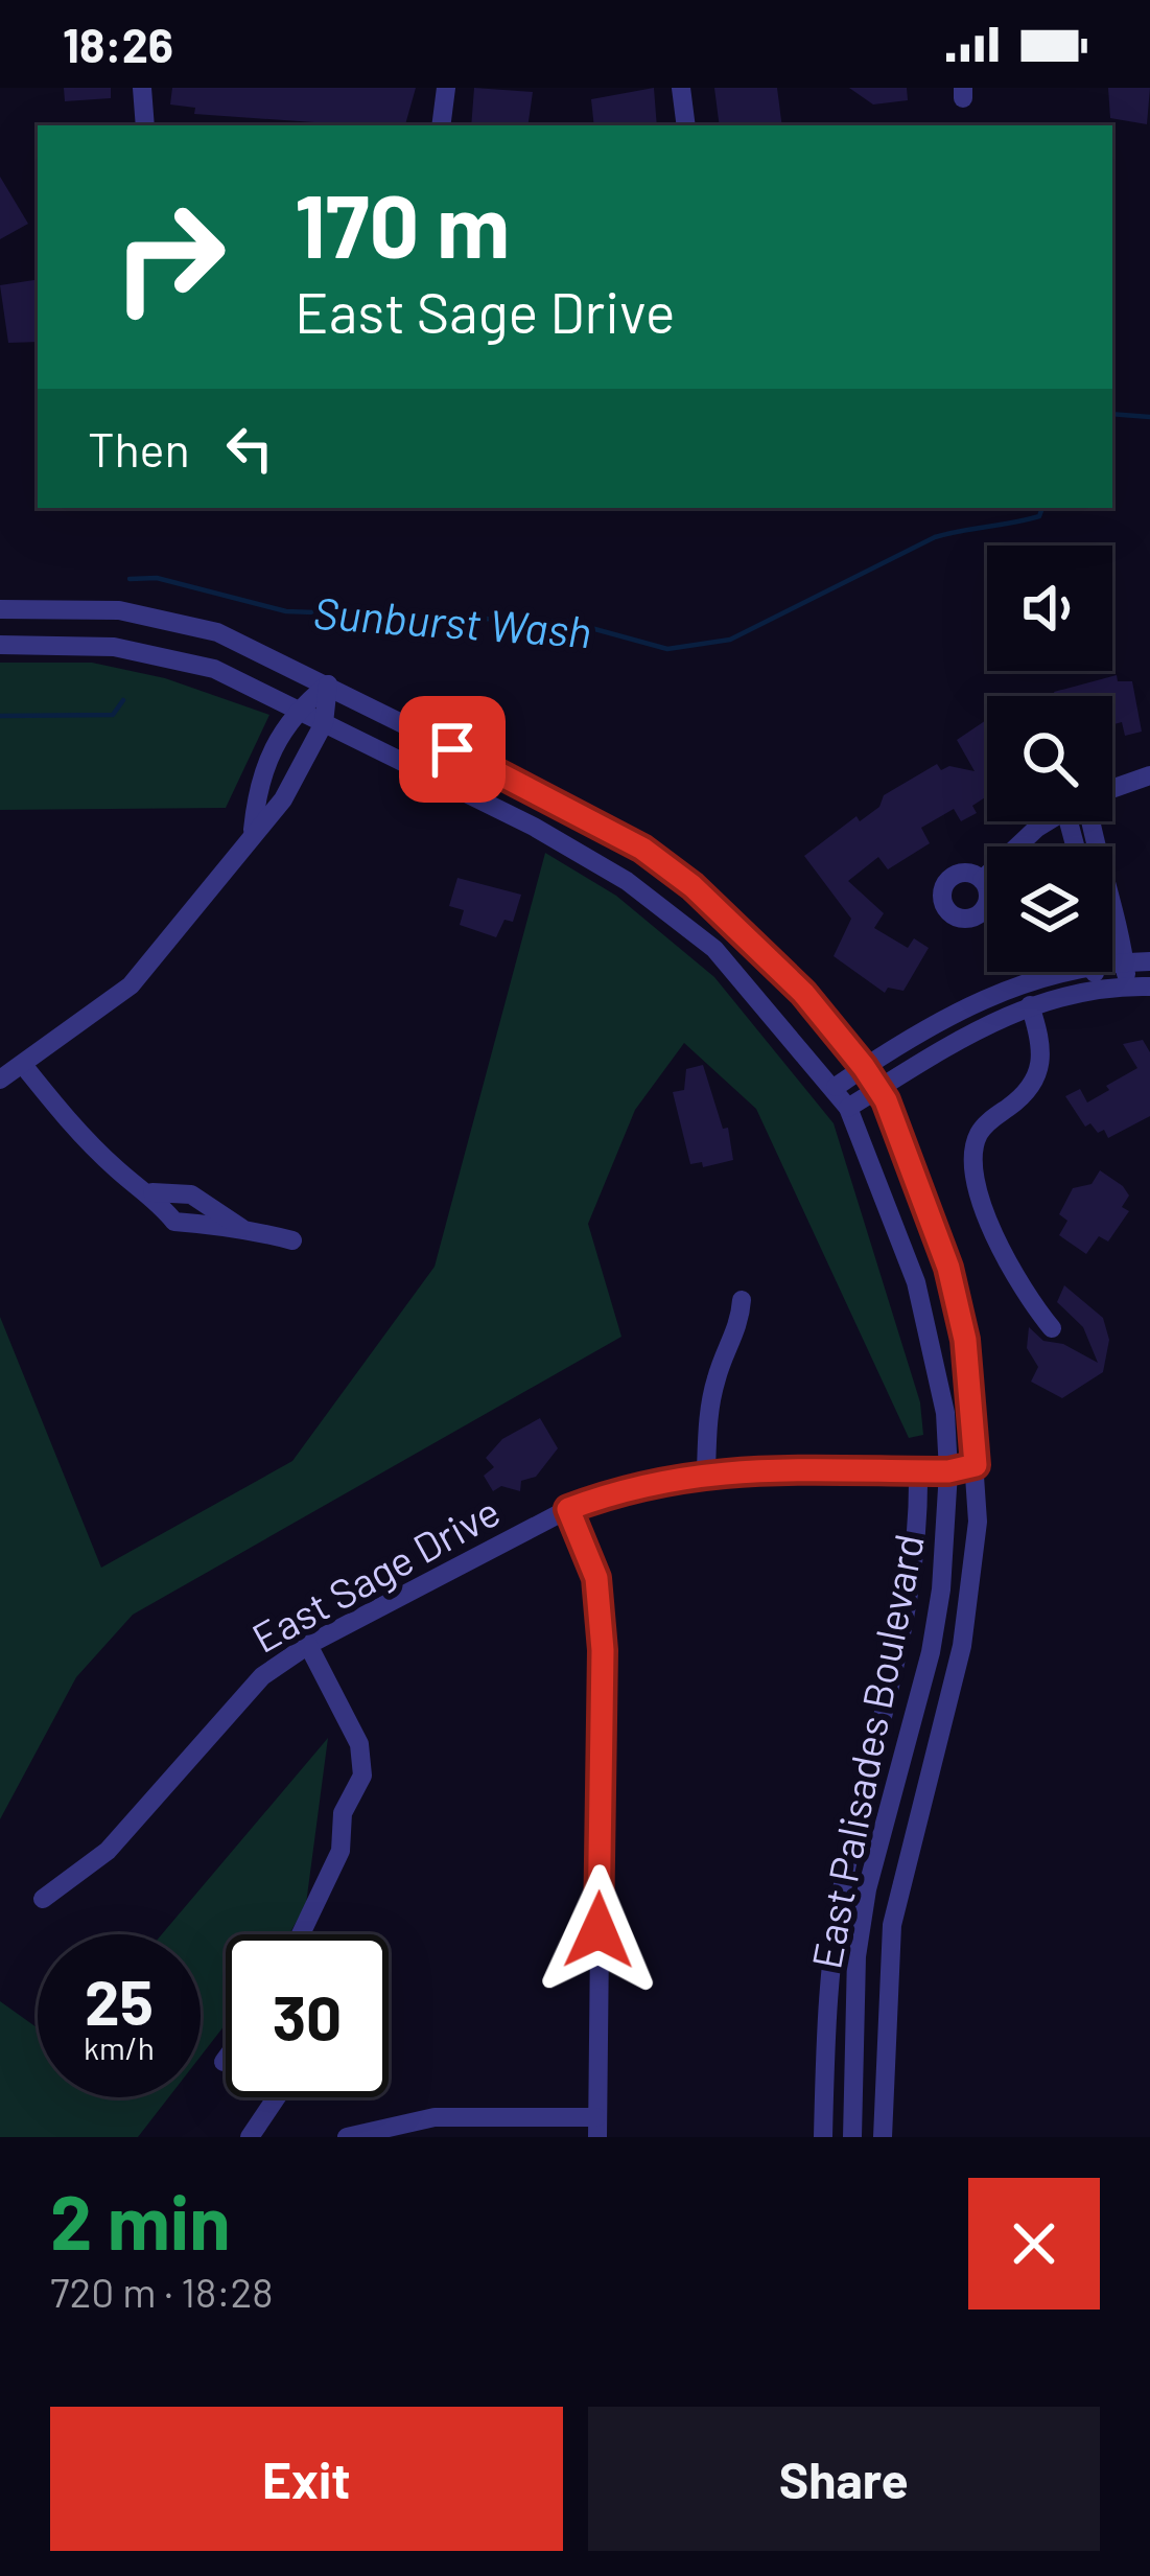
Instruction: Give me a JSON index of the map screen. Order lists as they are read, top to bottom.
{
  "streets": {
    "street": ["East Sage Drive", "East Palisades Boulevard"]
  },
  "crossings": [
    ["East Sage Drive", "East Palisades Boulevard"]
  ],
  "water": ["Sunburst Wash"],
  "page": {
    "status": "18:26",
    "turn": ["170 m", "East Sage Drive"],
    "then": "Then",
    "speed": "25 km/h",
    "limit": "30",
    "heading": ["2 min", "720 m · 18:28"],
    "buttons": ["Exit", "Share"]
  }
}
